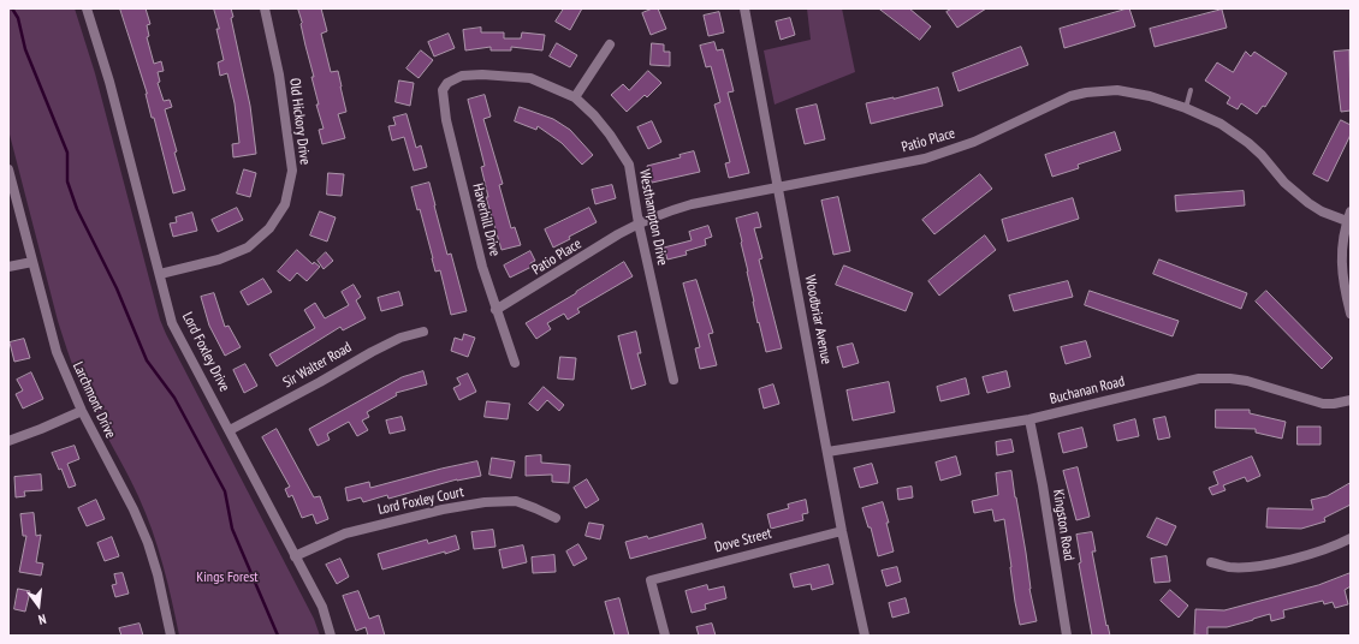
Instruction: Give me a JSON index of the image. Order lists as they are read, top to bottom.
{
  "streets": {
    "street": [
      "Old Hickory Drive",
      "Patio Place",
      "Westhampton Drive",
      "Haverhill Drive",
      "Woodbriar Avenue",
      "Lord Foxley Drive",
      "Sir Walter Road",
      "Buchanan Road",
      "Larchmont Drive",
      "Lord Foxley Court",
      "Kingston Road",
      "Dove Street"
    ]
  },
  "crossings": [
    ["Old Hickory Drive", "Lord Foxley Drive"],
    ["Patio Place", "Westhampton Drive"],
    ["Patio Place", "Haverhill Drive"],
    ["Patio Place", "Woodbriar Avenue"],
    ["Westhampton Drive", "Haverhill Drive"],
    ["Woodbriar Avenue", "Buchanan Road"],
    ["Woodbriar Avenue", "Dove Street"],
    ["Lord Foxley Drive", "Sir Walter Road"],
    ["Lord Foxley Drive", "Lord Foxley Court"],
    ["Buchanan Road", "Kingston Road"]
  ],
  "parks": ["Kings Forest"],
  "north": "bottom"
}
